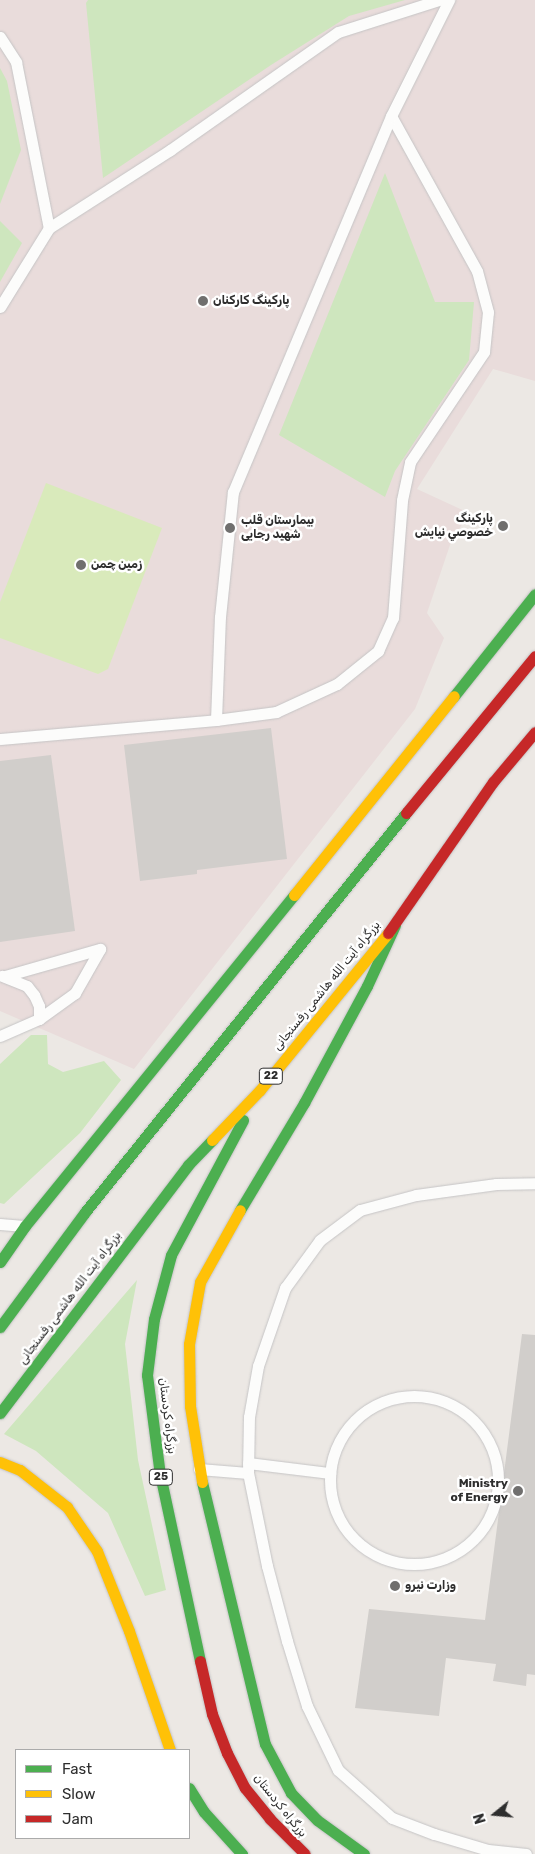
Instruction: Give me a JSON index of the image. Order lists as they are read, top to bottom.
{
  "streets": {
    "highway": [
      "بزرگراه آیت الله هاشمی رفسنجانی",
      "22",
      "بزرگراه کردستان",
      "25"
    ]
  },
  "crossings": [
    ["بزرگراه آیت الله هاشمی رفسنجانی", "بزرگراه کردستان"]
  ],
  "places": [
    "پارکینگ کارکنان",
    "پاركينگ خصوصي نيايش",
    "بیمارستان قلب شهید رجایی",
    "زمین چمن",
    "Ministry of Energy",
    "وزارت نیرو"
  ],
  "legend": ["Fast", "Slow", "Jam"],
  "north": "left"
}
